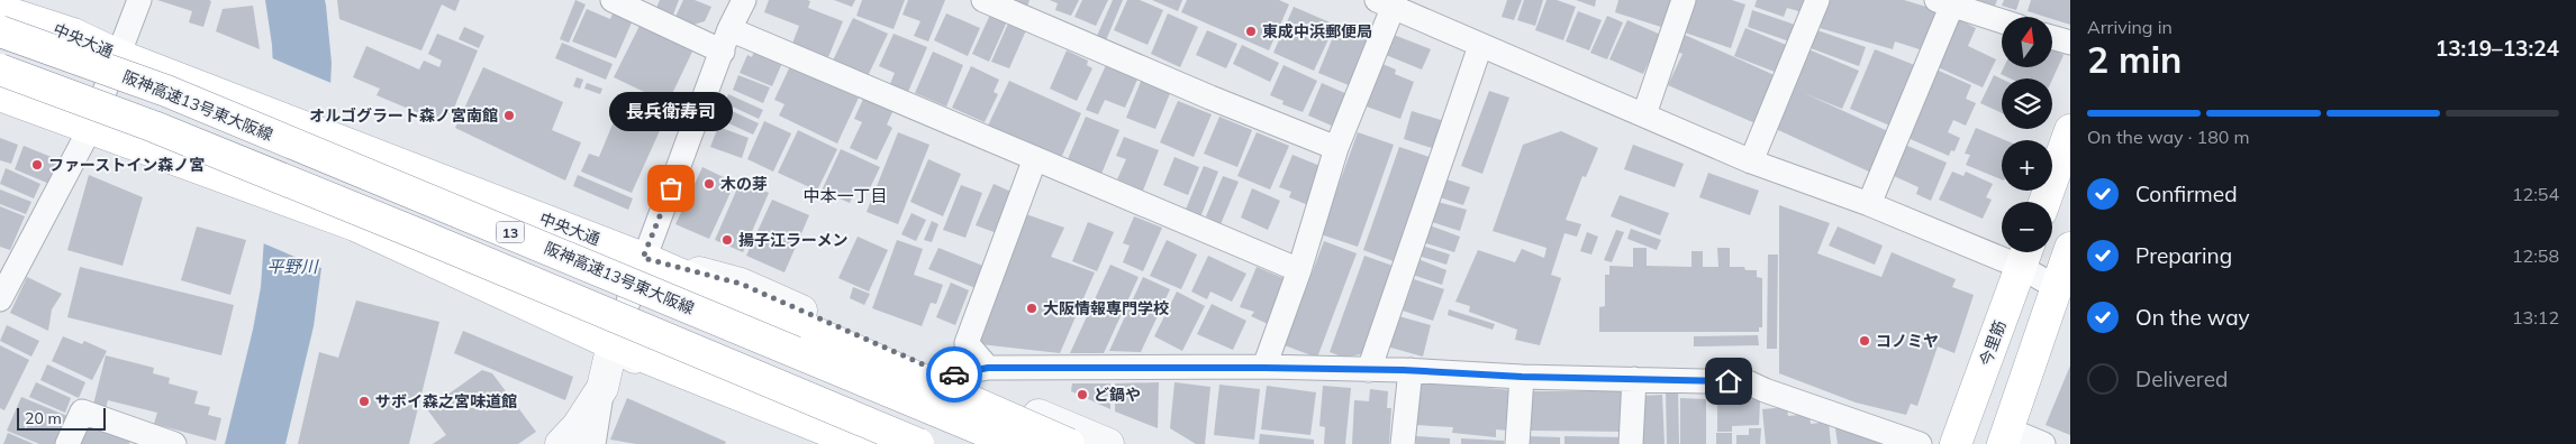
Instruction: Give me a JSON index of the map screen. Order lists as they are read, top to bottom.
{
  "streets": {
    "main road": [
      "中央大通",
      "阪神高速13号東大阪線",
      "13",
      "今里筋"
    ]
  },
  "districts": ["中本一丁目"],
  "water": ["平野川"],
  "places": [
    "東成中浜郵便局",
    "オルゴグラート森ノ宮南館",
    "ファーストイン森ノ宮",
    "木の芽",
    "長兵衛寿司",
    "揚子江ラーメン",
    "大阪情報専門学校",
    "コノミヤ",
    "ど鍋や",
    "サボイ森之宮味道館"
  ],
  "scale_bar": "20 m",
  "north": "top",
  "page": {
    "heading": ["2 min", "Arriving in", "13:19–13:24"],
    "map_buttons": ["+", "−"],
    "bubble": "長兵衛寿司",
    "bar": "On the way · 180 m",
    "list": [
      ["Confirmed", "12:54"],
      ["Preparing", "12:58"],
      ["On the way", "13:12"],
      "Delivered"
    ],
    "scale": "20 m"
  }
}
